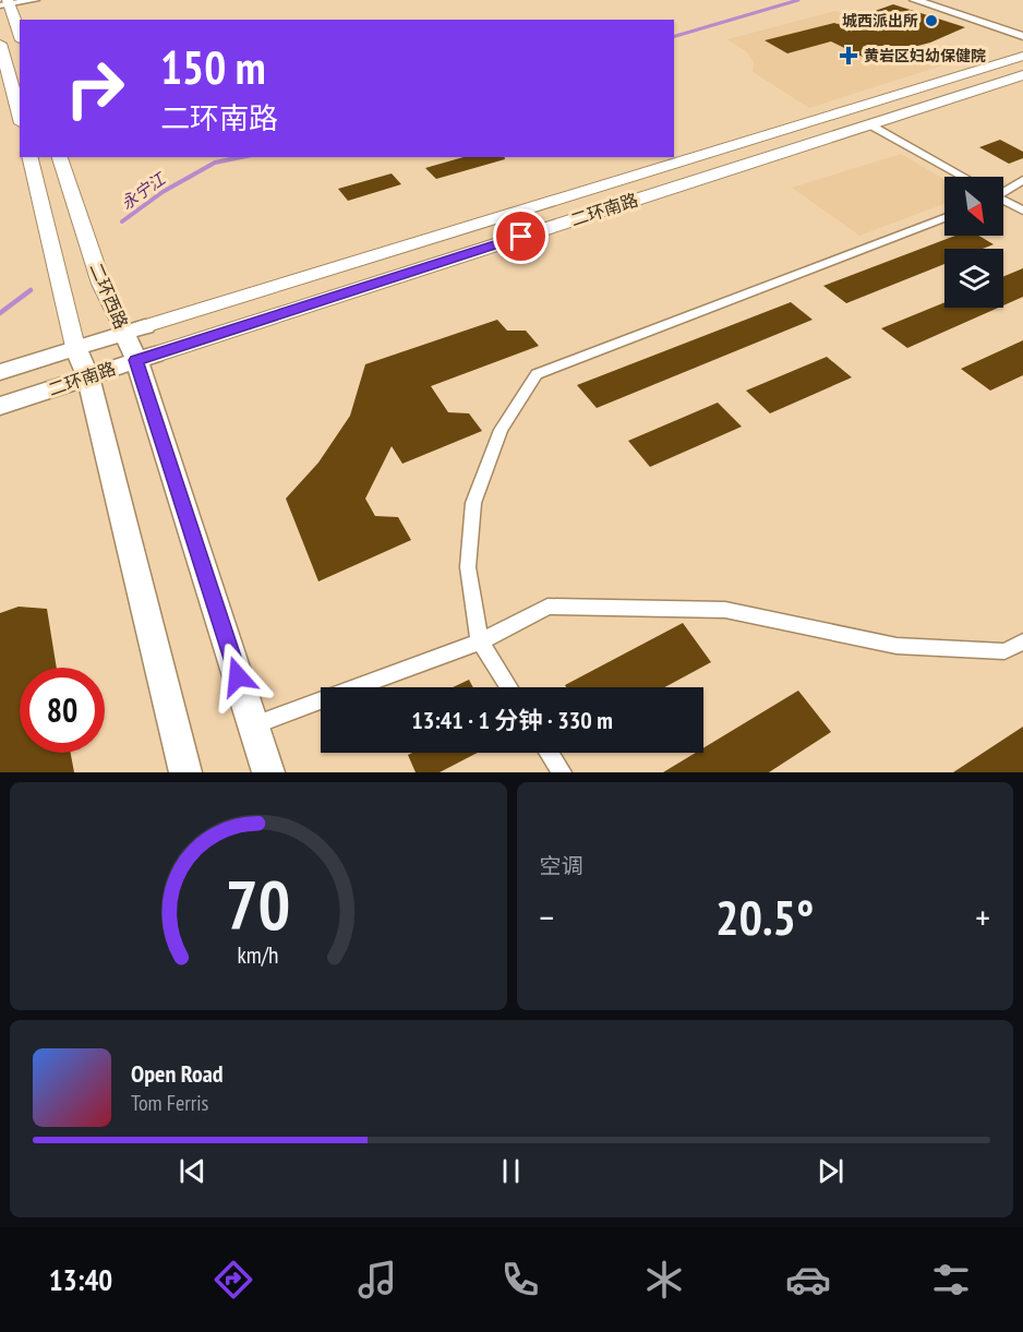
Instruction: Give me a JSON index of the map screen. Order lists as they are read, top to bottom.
{
  "streets": {
    "highway": ["二环南路", "二环西路"]
  },
  "crossings": [
    ["二环南路", "二环西路"]
  ],
  "water": ["永宁江"],
  "places": {
    "other": ["城西派出所"],
    "health": ["黄岩区妇幼保健院"]
  },
  "north": "bottom right",
  "page": {
    "turn": ["150 m", "二环南路"],
    "limit": "80",
    "trip": "13:41 · 1 分钟 · 330 m",
    "tile": "空调",
    "heat": ["−", "20.5°", "+"],
    "song": ["Open Road", "Tom Ferris"],
    "tabs": "13:40",
    "gauge": ["70", "km/h"]
  }
}
